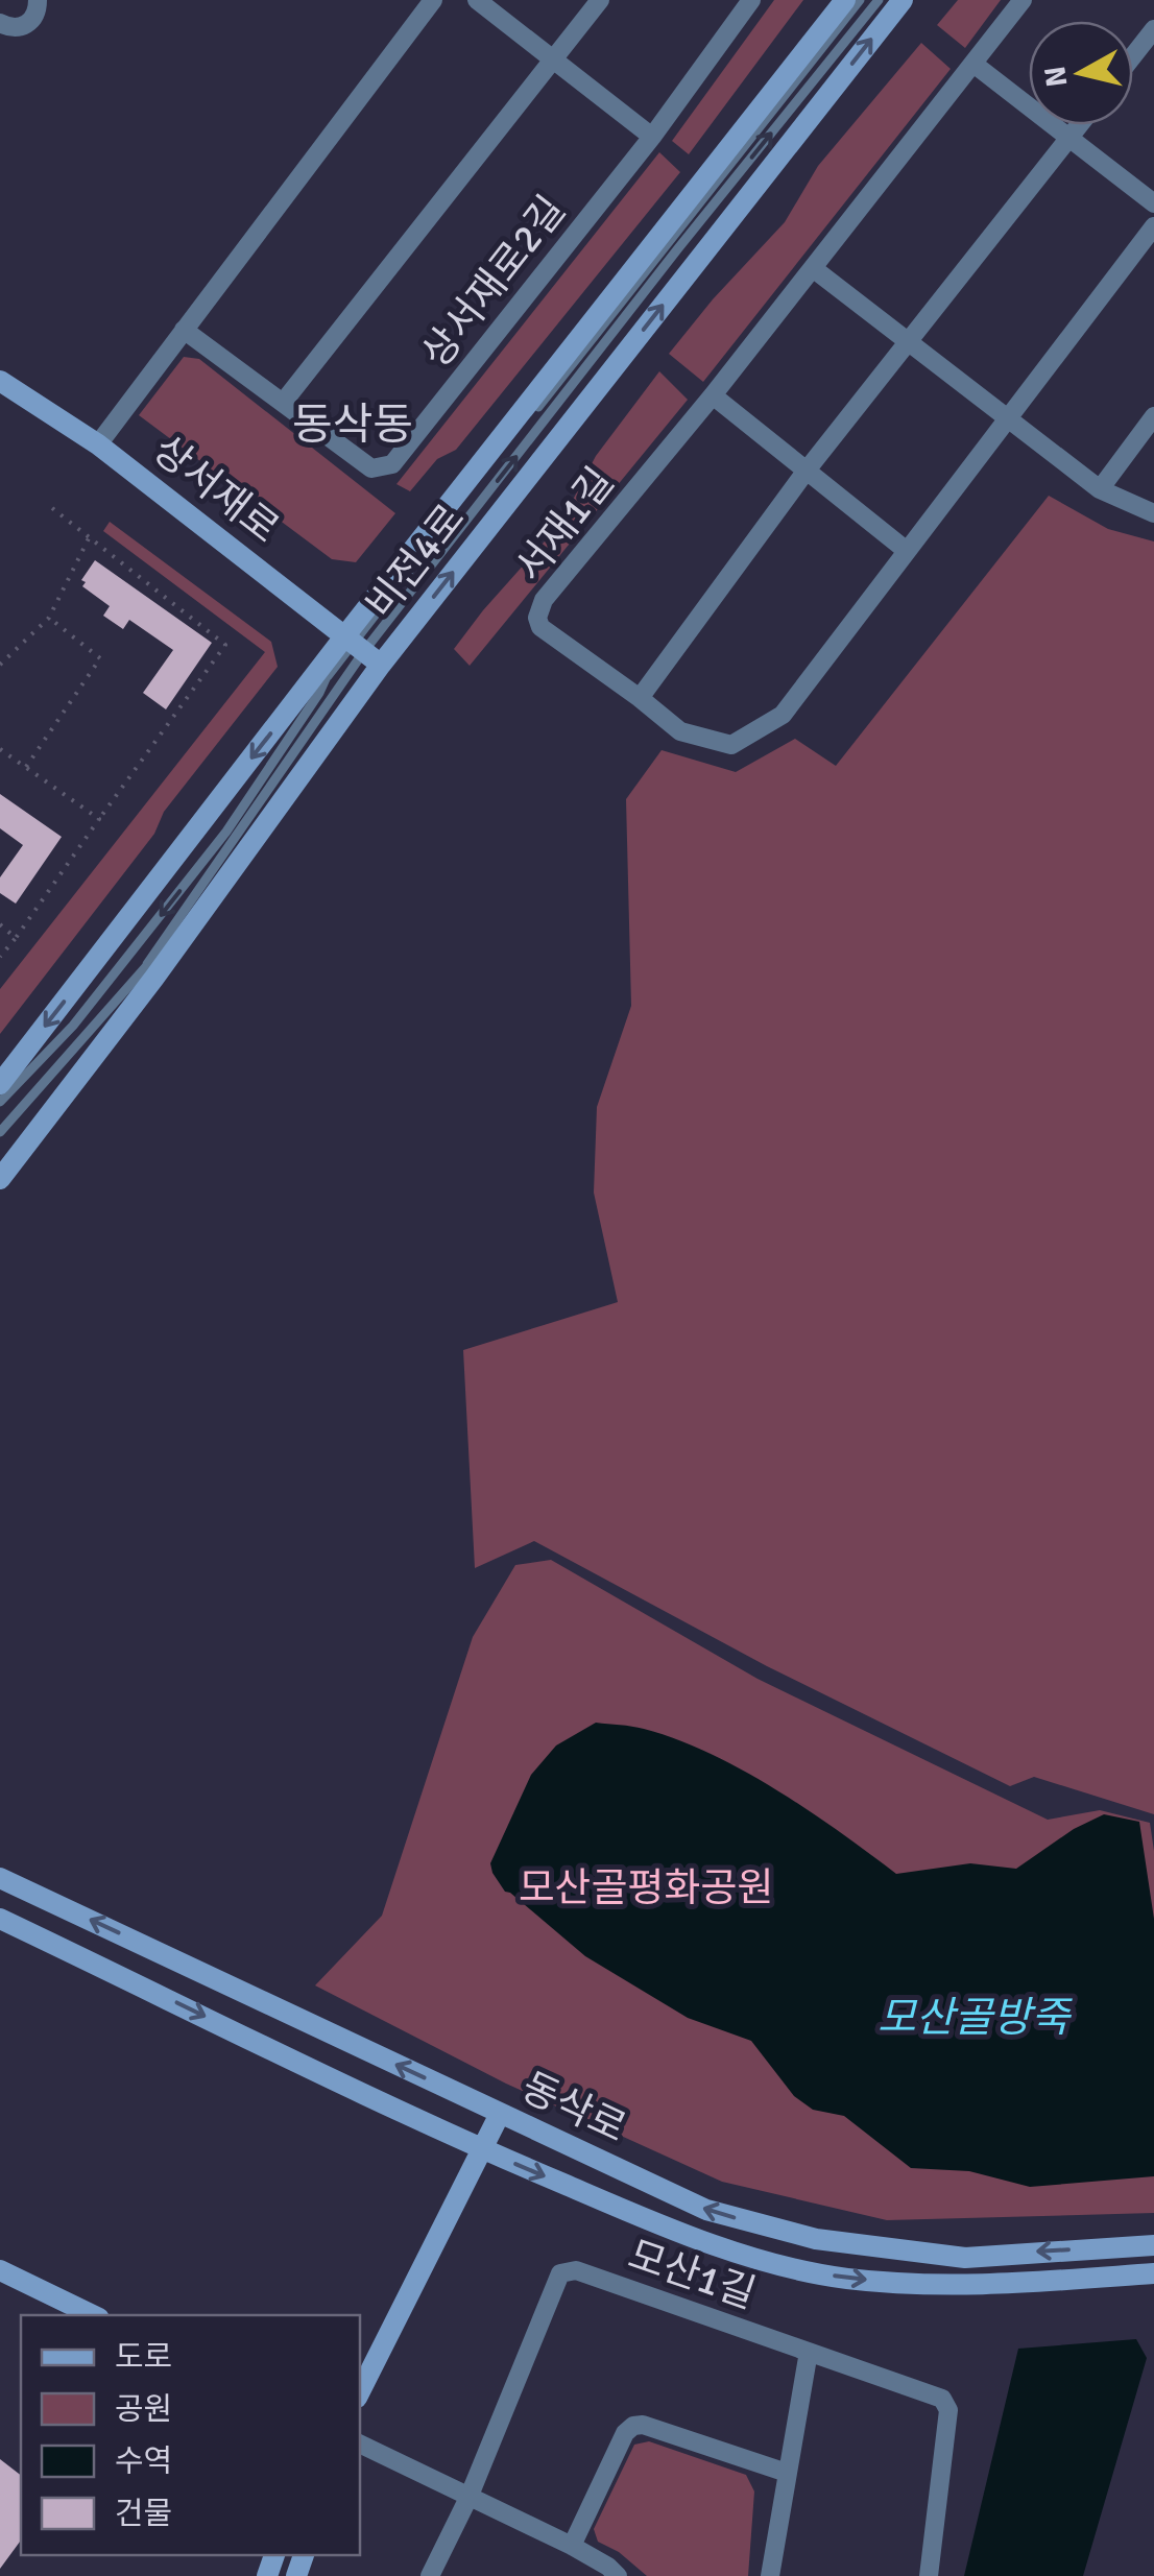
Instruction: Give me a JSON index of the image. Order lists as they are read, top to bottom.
{
  "streets": {
    "main road": ["상서재로", "비전4로", "동삭로"],
    "street": ["상서재로2길", "서재1길", "모산1길"]
  },
  "crossings": [
    ["상서재로", "비전4로"]
  ],
  "districts": ["동삭동"],
  "water": ["모산골방죽"],
  "parks": ["모산골평화공원"],
  "legend": [
    "도로",
    "공원",
    "수역",
    "건물"
  ],
  "north": "left"
}
